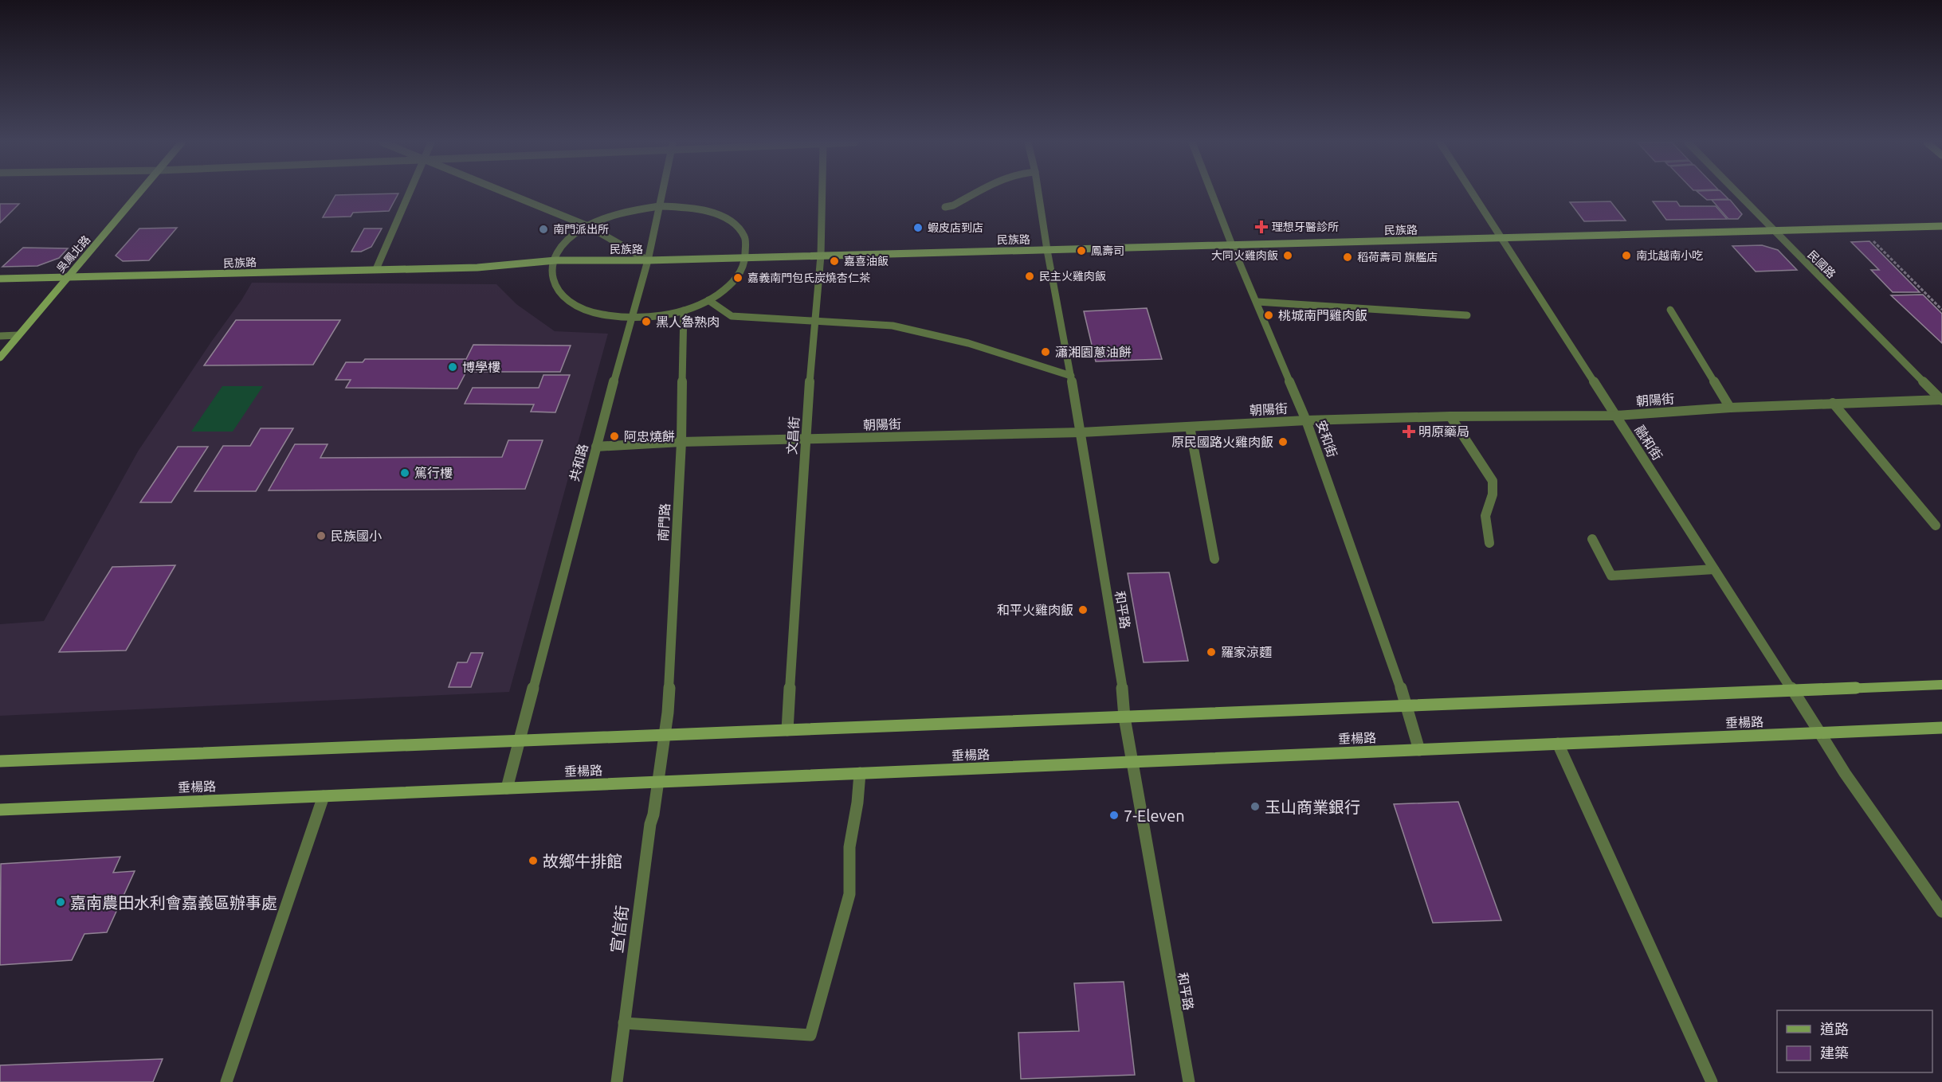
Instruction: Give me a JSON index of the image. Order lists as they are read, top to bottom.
{
  "streets": {
    "street": [
      "民族路",
      "吳鳳北路",
      "民國路",
      "朝陽街",
      "文昌街",
      "安和街",
      "融和街",
      "共和路",
      "南門路",
      "和平路",
      "垂楊路",
      "宣信街"
    ]
  },
  "crossings": [
    ["民族路", "吳鳳北路"],
    ["民族路", "民國路"],
    ["民族路", "文昌街"],
    ["民族路", "安和街"],
    ["民族路", "融和街"],
    ["民族路", "共和路"],
    ["民族路", "和平路"],
    ["民國路", "朝陽街"],
    ["朝陽街", "文昌街"],
    ["朝陽街", "安和街"],
    ["朝陽街", "融和街"],
    ["朝陽街", "共和路"],
    ["朝陽街", "南門路"],
    ["朝陽街", "和平路"],
    ["安和街", "垂楊路"],
    ["融和街", "垂楊路"],
    ["共和路", "垂楊路"],
    ["南門路", "垂楊路"],
    ["南門路", "宣信街"],
    ["和平路", "垂楊路"],
    ["垂楊路", "宣信街"]
  ],
  "places": {
    "health": ["理想牙醫診所", "明原藥局"],
    "other": [
      "蝦皮店到店",
      "南門派出所",
      "鳳壽司",
      "大同火雞肉飯",
      "南北越南小吃",
      "稻荷壽司 旗艦店",
      "嘉喜油飯",
      "民主火雞肉飯",
      "嘉義南門包氏炭燒杏仁茶",
      "桃城南門雞肉飯",
      "黑人魯熟肉",
      "瀟湘園蔥油餅",
      "博學樓",
      "阿忠燒餅",
      "原民國路火雞肉飯",
      "篤行樓",
      "民族國小",
      "和平火雞肉飯",
      "羅家涼麵",
      "玉山商業銀行",
      "7-Eleven",
      "故鄉牛排館",
      "嘉南農田水利會嘉義區辦事處"
    ]
  },
  "legend": ["道路", "建築"]
}
